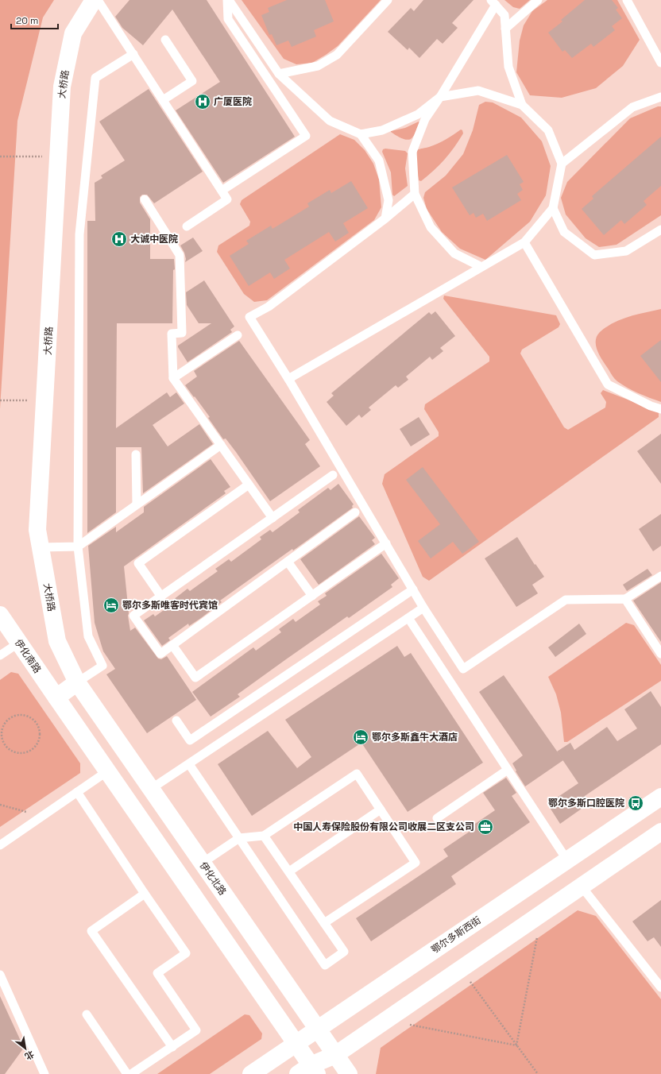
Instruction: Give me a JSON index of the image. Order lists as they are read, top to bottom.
{
  "streets": {
    "main road": [
      "大桥路",
      "伊化南路",
      "伊化北路",
      "鄂尔多斯西街"
    ]
  },
  "crossings": [
    ["大桥路", "伊化北路"],
    ["伊化北路", "鄂尔多斯西街"]
  ],
  "places": {
    "hospital": ["广厦医院", "大诚中医院"],
    "hotel": ["鄂尔多斯唯客时代宾馆", "鄂尔多斯鑫牛大酒店"],
    "bus stop": ["鄂尔多斯口腔医院"],
    "office": ["中国人寿保险股份有限公司收展二区支公司"]
  },
  "scale_bar": "20 m",
  "north": "bottom right"
}
